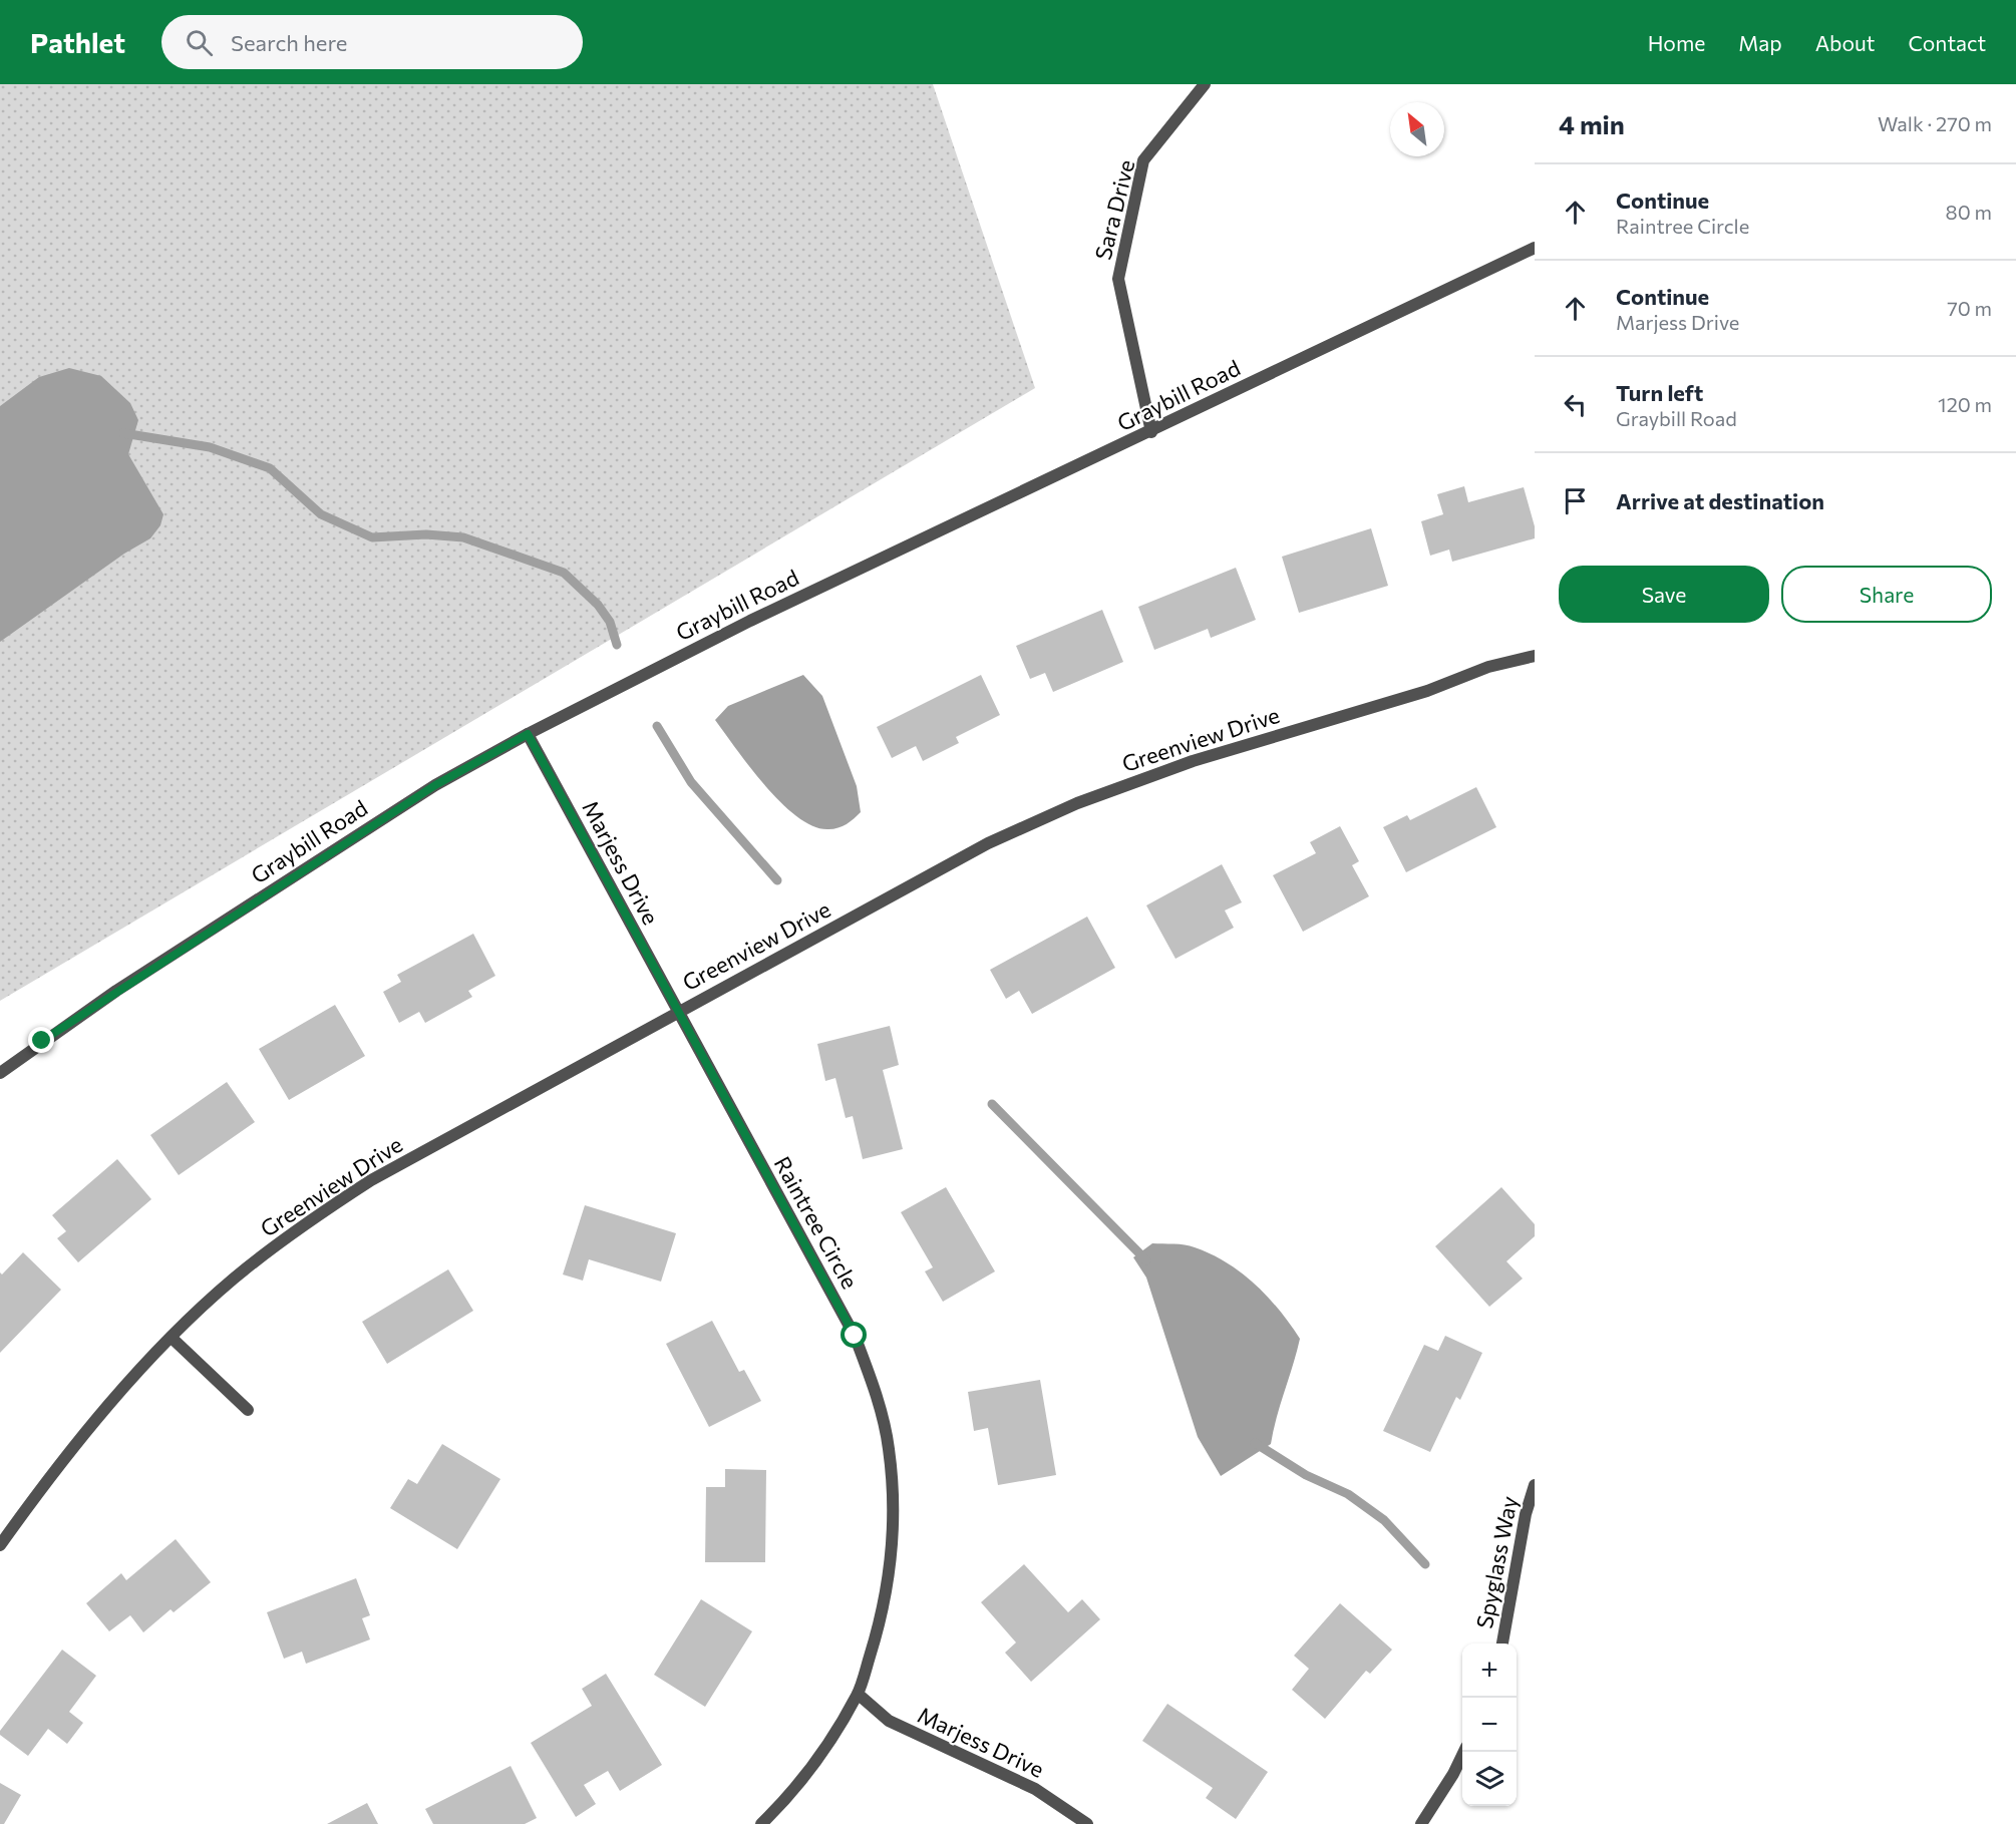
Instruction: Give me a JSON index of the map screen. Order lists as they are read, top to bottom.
{
  "streets": {
    "street": [
      "Sara Drive",
      "Graybill Road",
      "Greenview Drive",
      "Marjess Drive",
      "Raintree Circle",
      "Spyglass Way"
    ]
  },
  "crossings": [
    ["Sara Drive", "Graybill Road"],
    ["Graybill Road", "Marjess Drive"],
    ["Greenview Drive", "Marjess Drive"],
    ["Greenview Drive", "Raintree Circle"],
    ["Marjess Drive", "Raintree Circle"]
  ],
  "north": "top left",
  "page": {
    "header": "Pathlet",
    "search": "Search here",
    "nav": [
      "Home",
      "Map",
      "About",
      "Contact"
    ],
    "heading": ["4 min", "Walk · 270 m"],
    "list": [
      ["Continue", "Raintree Circle", "80 m"],
      ["Continue", "Marjess Drive", "70 m"],
      ["Turn left", "Graybill Road", "120 m"],
      "Arrive at destination"
    ],
    "buttons": ["Save", "Share"],
    "map_buttons": ["+", "−"]
  }
}
